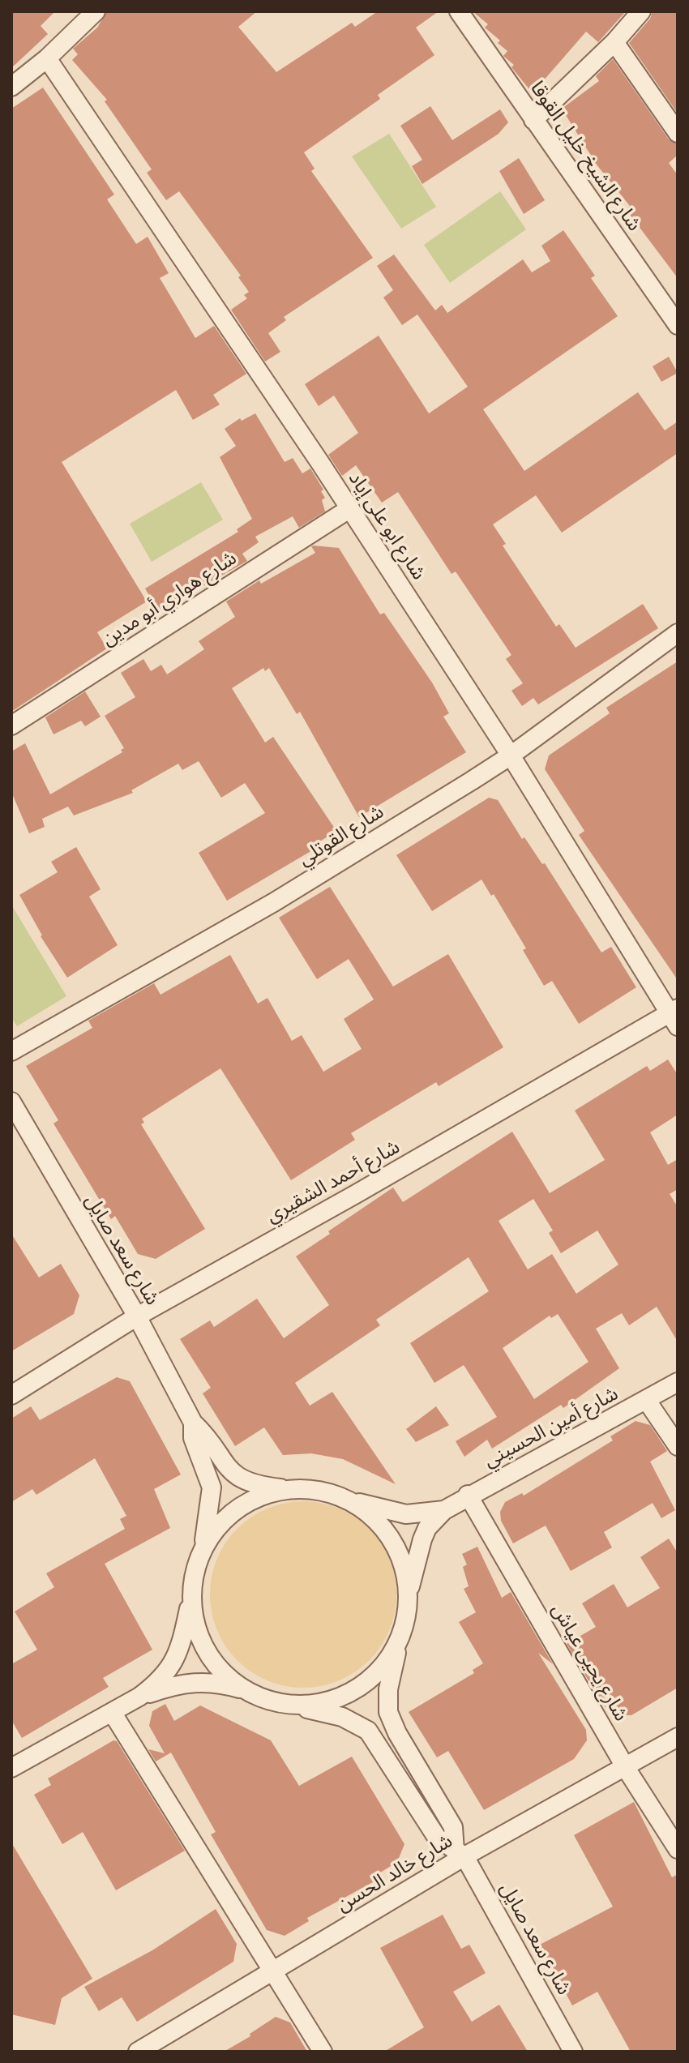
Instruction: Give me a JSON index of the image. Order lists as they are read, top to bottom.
{
  "streets": {
    "street": [
      "شارع الشيخ خليل القوقا",
      "شارع ابو على إياد",
      "شارع هواري أبو مدين",
      "شارع القوتلي",
      "شارع أحمد الشقيري",
      "شارع سعد صايل",
      "شارع أمين الحسيني",
      "شارع يحيى عياش",
      "شارع خالد الحسن"
    ]
  },
  "crossings": [
    ["شارع ابو على إياد", "شارع هواري أبو مدين"],
    ["شارع ابو على إياد", "شارع القوتلي"],
    ["شارع ابو على إياد", "شارع أحمد الشقيري"],
    ["شارع أحمد الشقيري", "شارع سعد صايل"],
    ["شارع سعد صايل", "شارع أمين الحسيني"],
    ["شارع سعد صايل", "شارع خالد الحسن"],
    ["شارع أمين الحسيني", "شارع يحيى عياش"],
    ["شارع يحيى عياش", "شارع خالد الحسن"]
  ]
}
